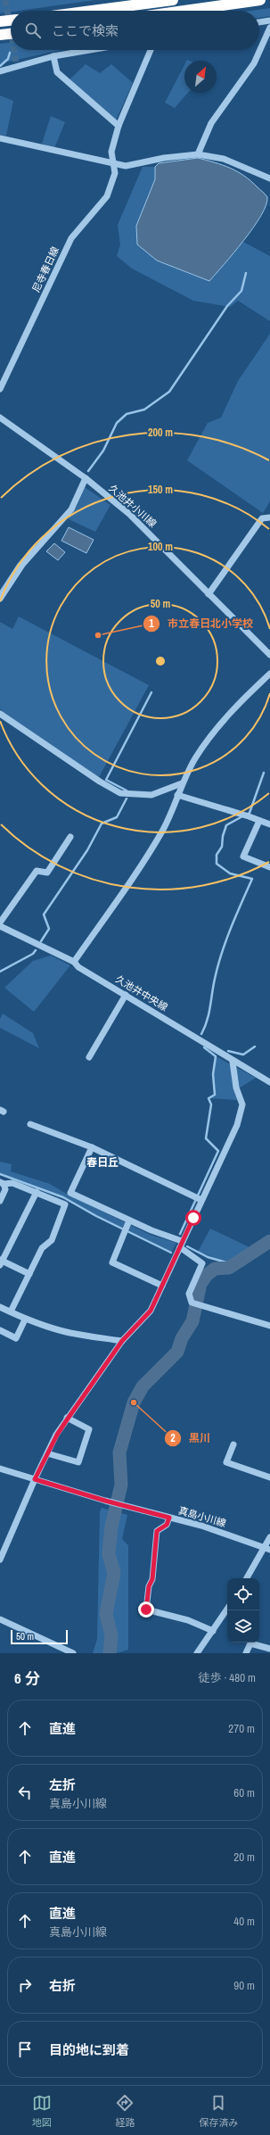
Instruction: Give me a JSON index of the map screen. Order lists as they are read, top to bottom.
{
  "streets": {
    "street": [
      "尼寺春日線",
      "久池井小川線",
      "久池井中央線",
      "真島小川線"
    ]
  },
  "districts": ["春日丘"],
  "places": ["市立春日北小学校", "黒川"],
  "scale_bar": "50 m",
  "north": "top right",
  "page": {
    "search": "ここで検索",
    "scale": "50 m",
    "heading": ["6 分", "徒歩 · 480 m"],
    "list": [
      ["直進", "270 m"],
      ["左折", "真島小川線", "60 m"],
      ["直進", "20 m"],
      ["直進", "真島小川線", "40 m"],
      ["右折", "90 m"],
      "目的地に到着"
    ],
    "nav": ["地図", "経路", "保存済み"]
  },
  "rings": [
    "200 m",
    "150 m",
    "100 m",
    "50 m"
  ]
}
